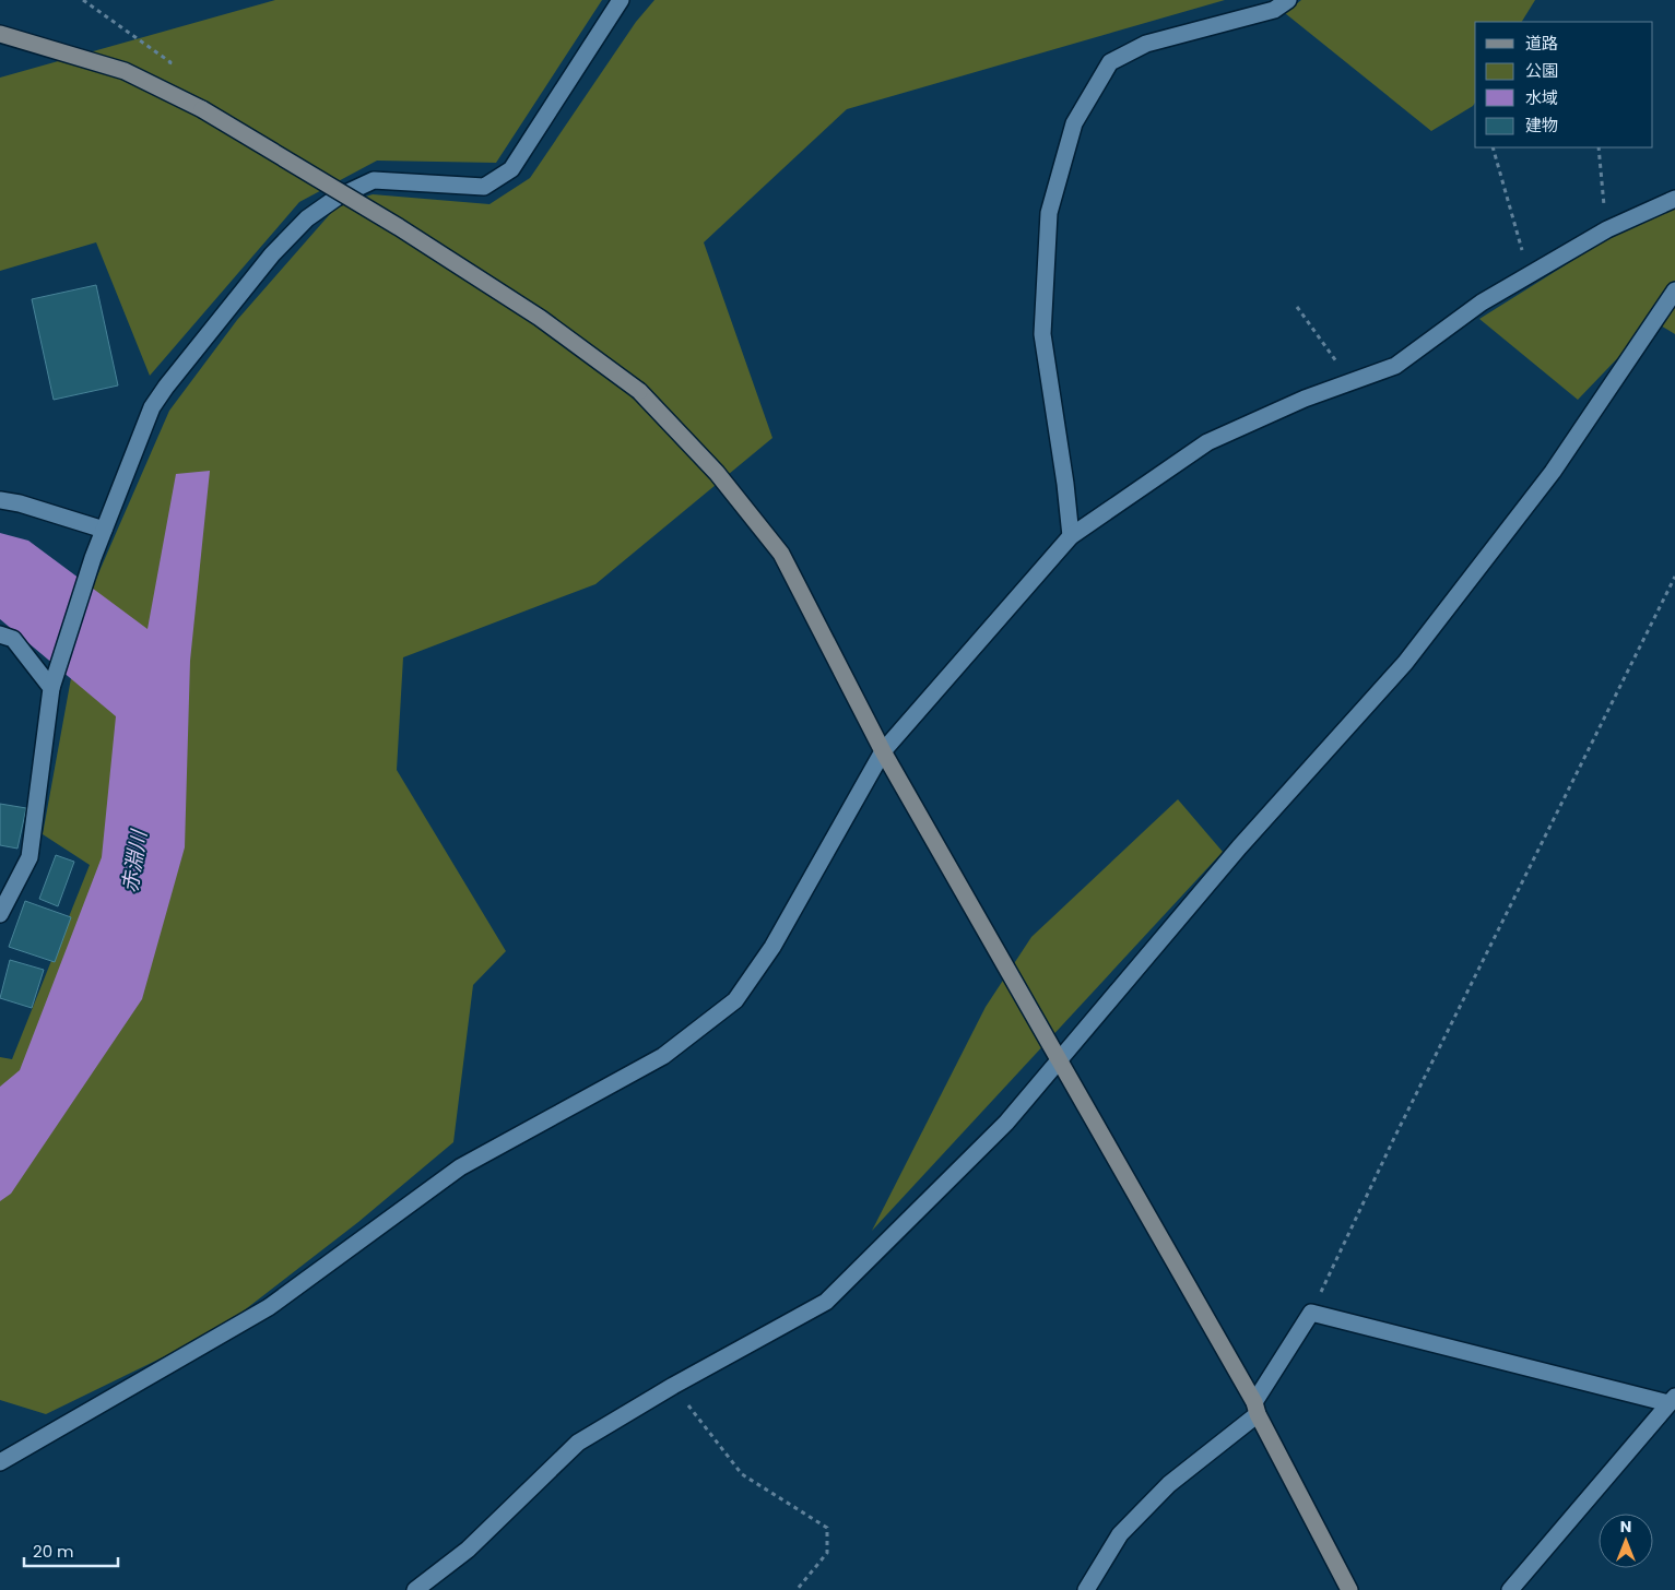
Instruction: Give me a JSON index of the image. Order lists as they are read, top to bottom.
{
  "water": ["赤淵川"],
  "legend": [
    "道路",
    "公園",
    "水域",
    "建物"
  ],
  "scale_bar": "20 m",
  "north": "top"
}
